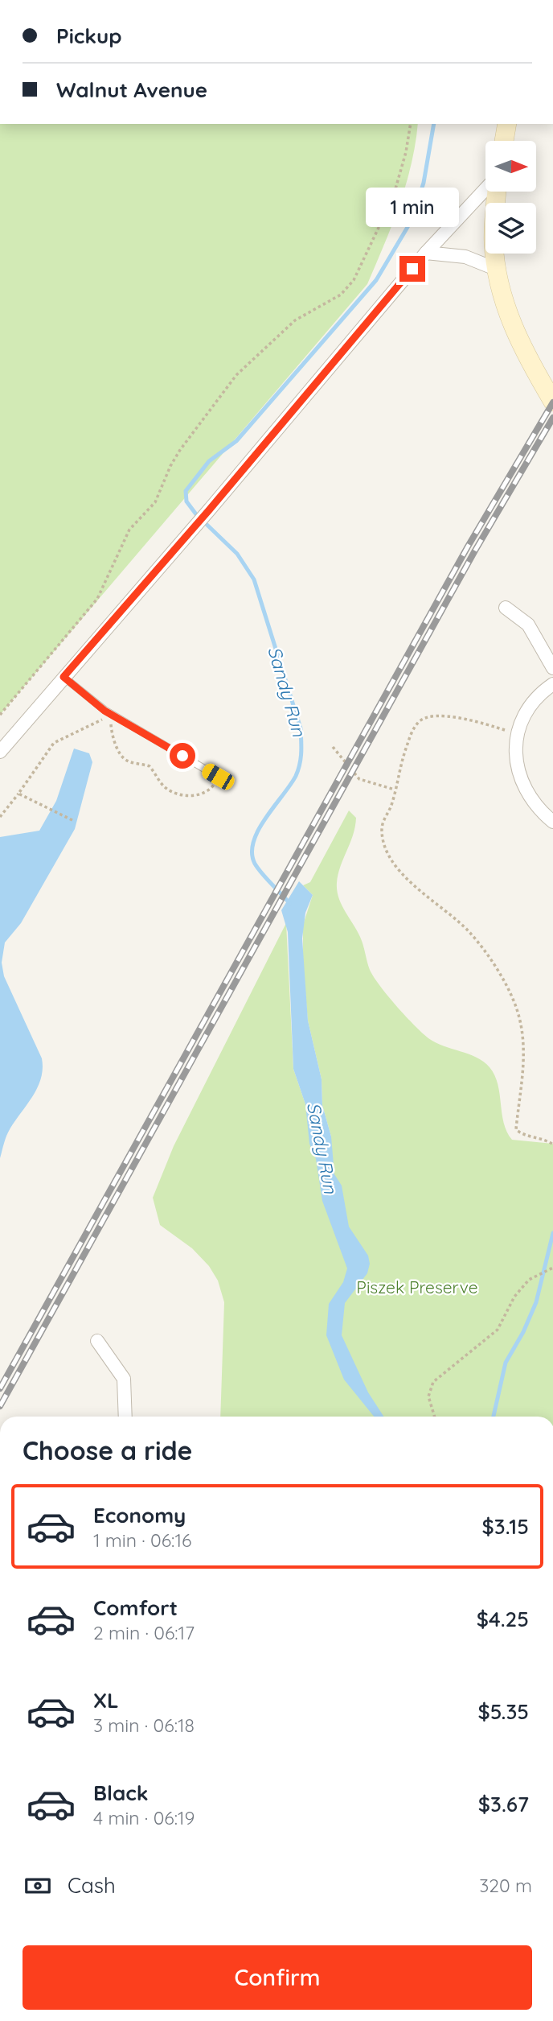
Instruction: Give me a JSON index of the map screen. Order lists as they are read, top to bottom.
{
  "water": ["Sandy Run"],
  "parks": ["Piszek Preserve"],
  "north": "right",
  "page": {
    "banner": ["Pickup", "Walnut Avenue"],
    "bubble": "1 min",
    "heading": "Choose a ride",
    "list": [
      {
        "name": "Economy",
        "note": "1 min · 06:16",
        "value": "$3.15"
      },
      {
        "name": "Comfort",
        "note": "2 min · 06:17",
        "value": "$4.25"
      },
      {
        "name": "XL",
        "note": "3 min · 06:18",
        "value": "$5.35"
      },
      {
        "name": "Black",
        "note": "4 min · 06:19",
        "value": "$3.67"
      }
    ],
    "pay": ["Cash", "320 m"],
    "buttons": "Confirm"
  }
}
